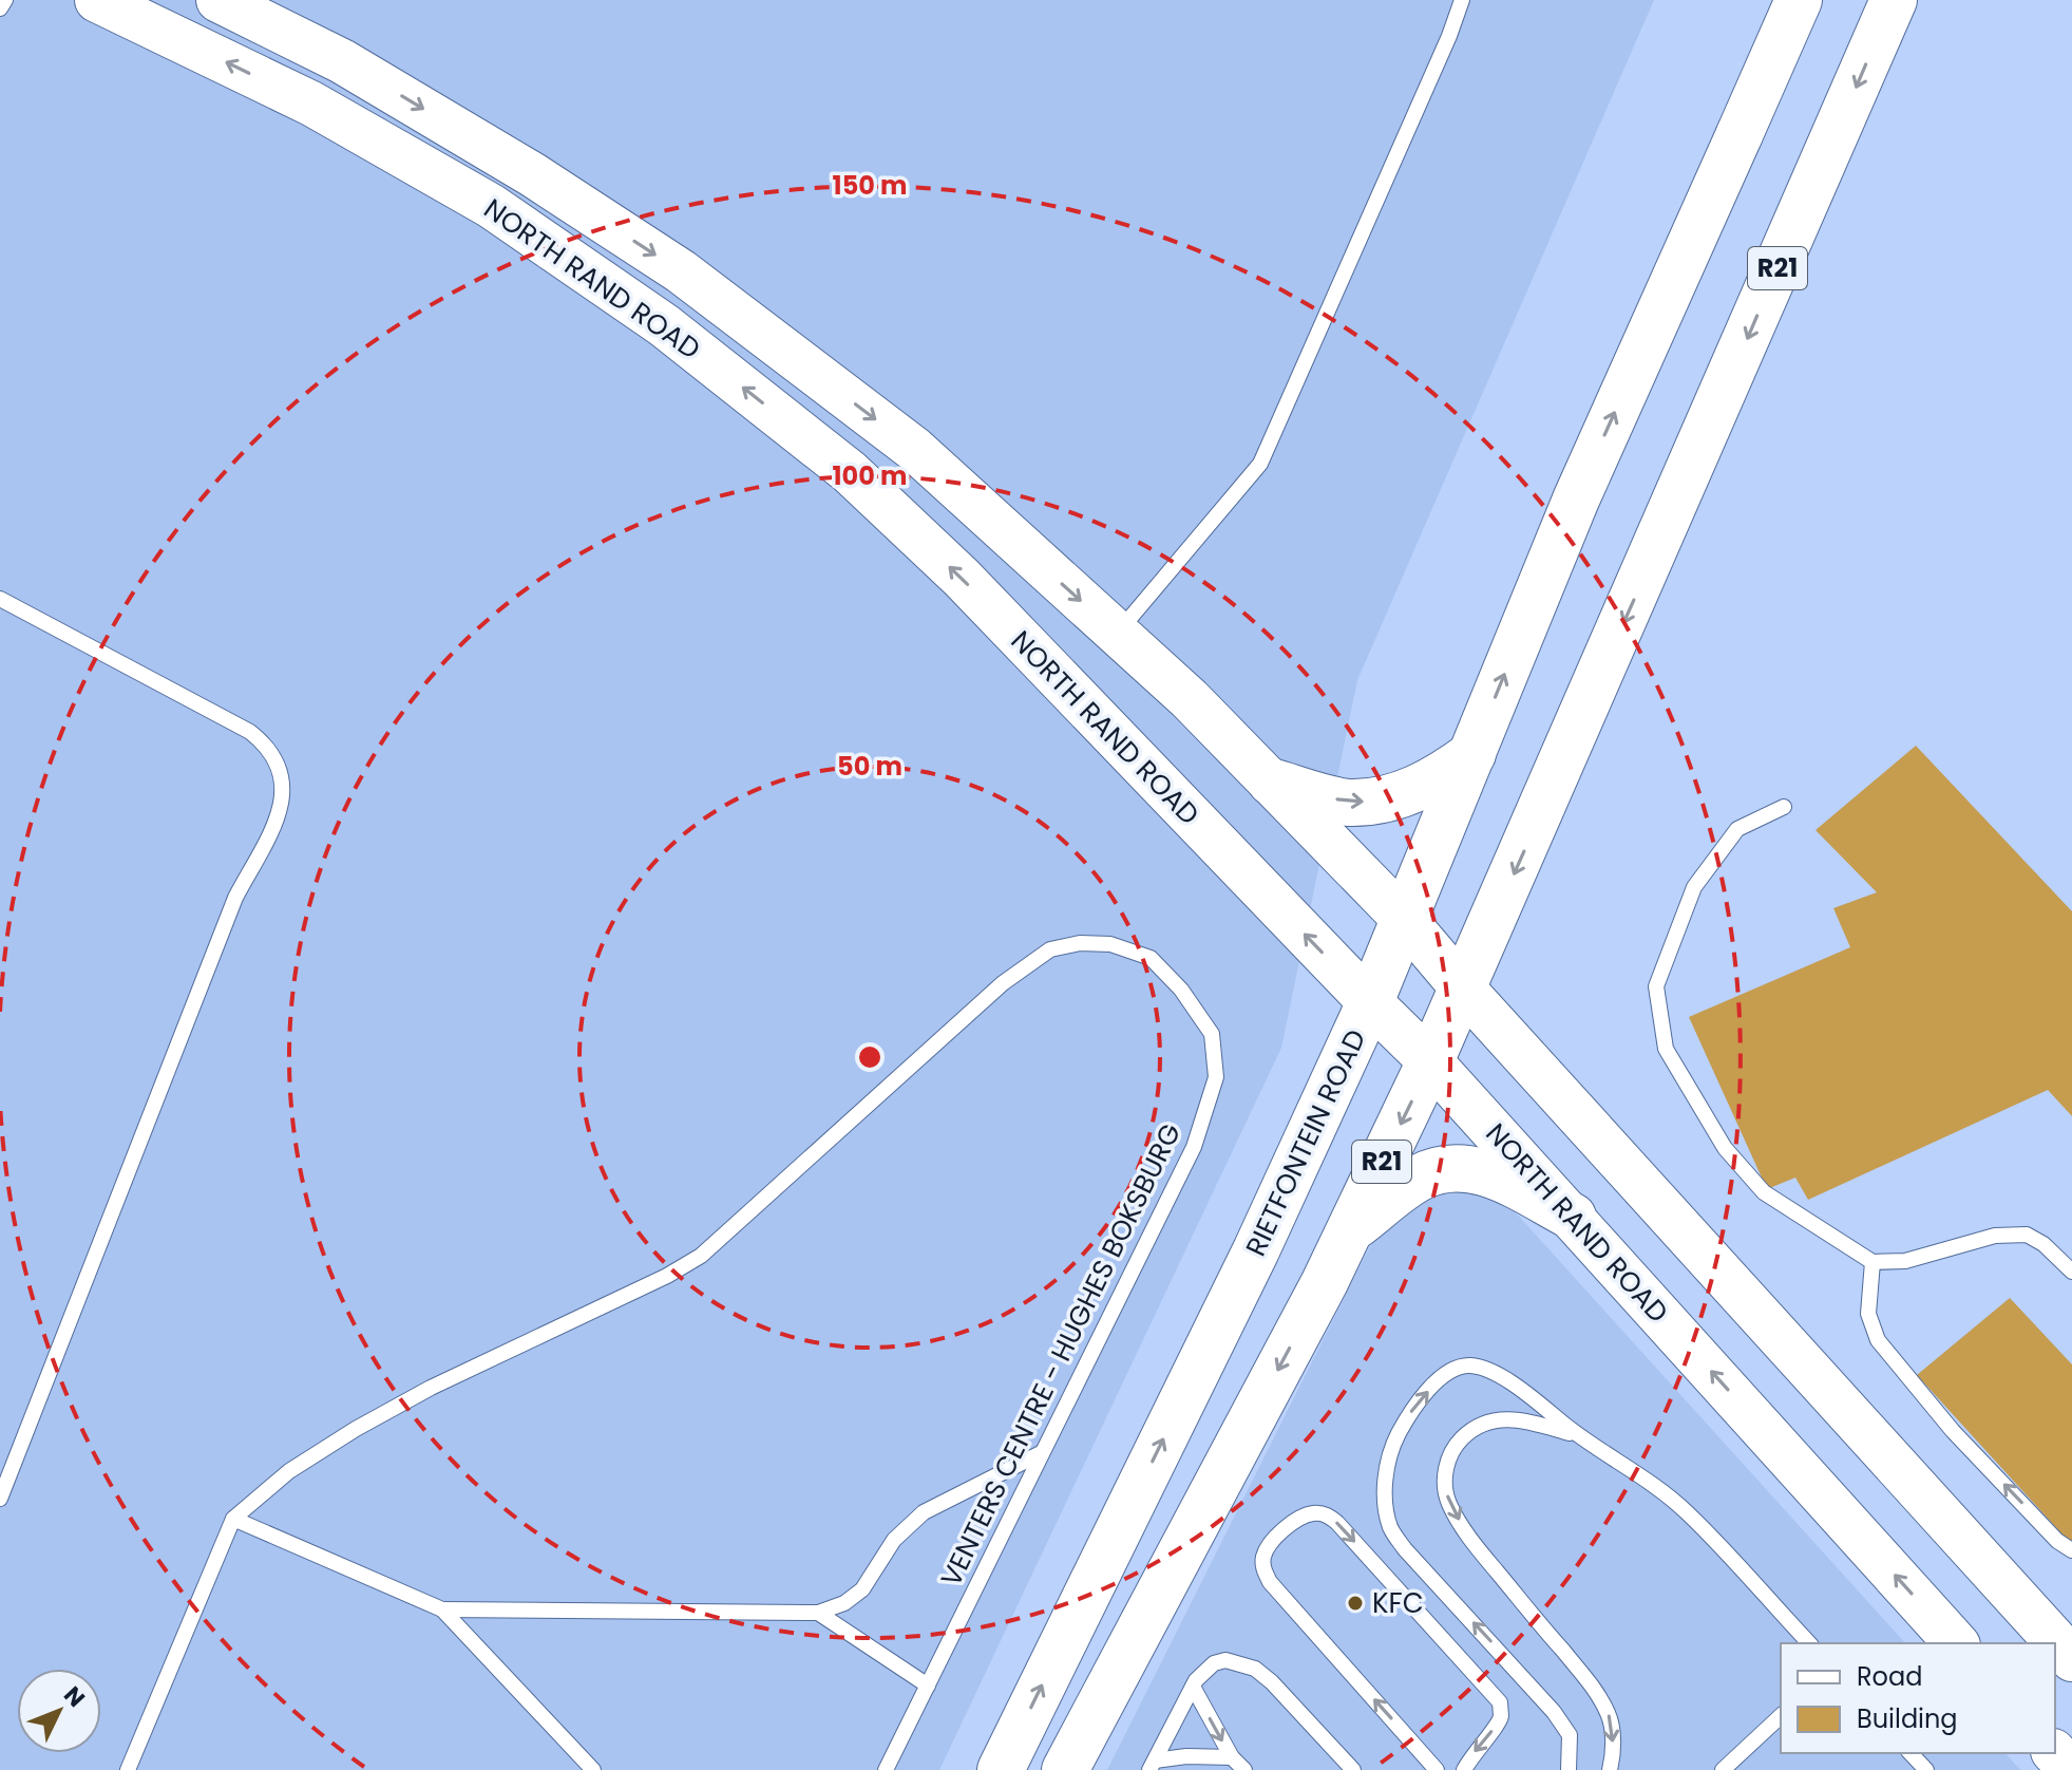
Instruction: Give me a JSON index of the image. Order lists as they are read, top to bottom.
{
  "streets": {
    "main road": ["R21", "NORTH RAND ROAD", "RIETFONTEIN ROAD"],
    "lane": ["VENTERS CENTRE - HUGHES BOKSBURG"]
  },
  "crossings": [
    ["R21", "NORTH RAND ROAD"],
    ["R21", "RIETFONTEIN ROAD"],
    ["NORTH RAND ROAD", "RIETFONTEIN ROAD"]
  ],
  "places": ["KFC"],
  "legend": ["Road", "Building"],
  "north": "top right",
  "rings": ["150 m", "100 m", "50 m"]
}
